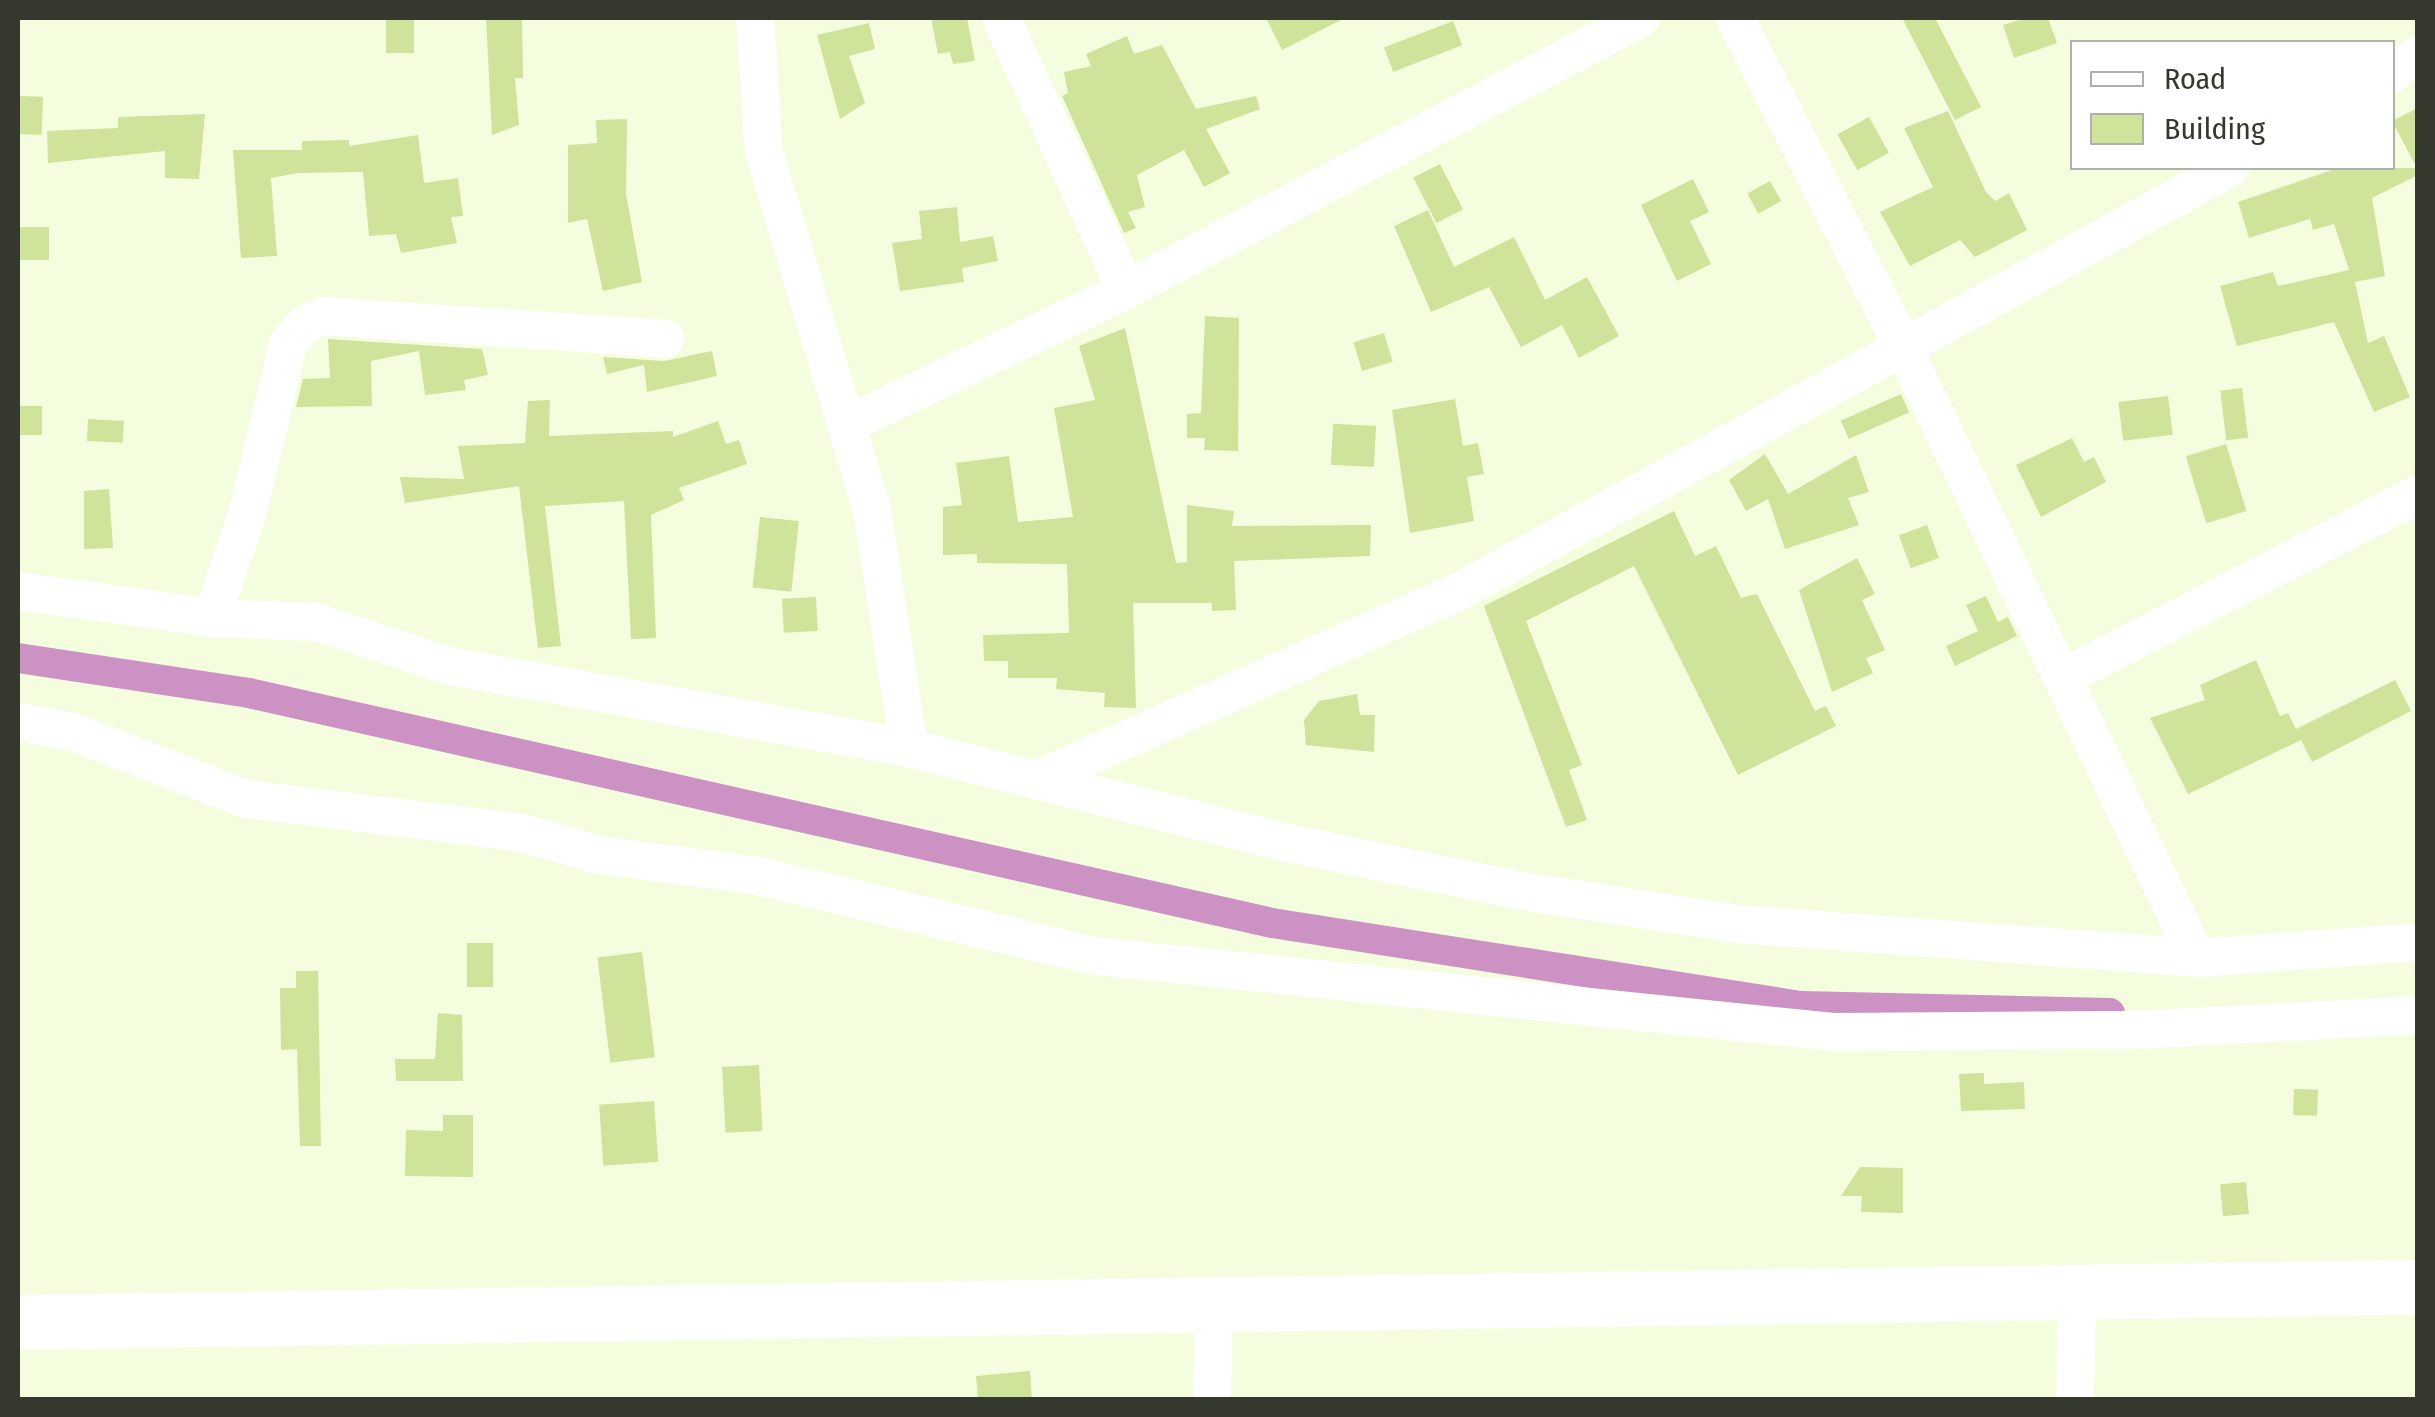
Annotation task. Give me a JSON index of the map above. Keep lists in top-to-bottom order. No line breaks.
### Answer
{"legend":["Road","Building"]}
